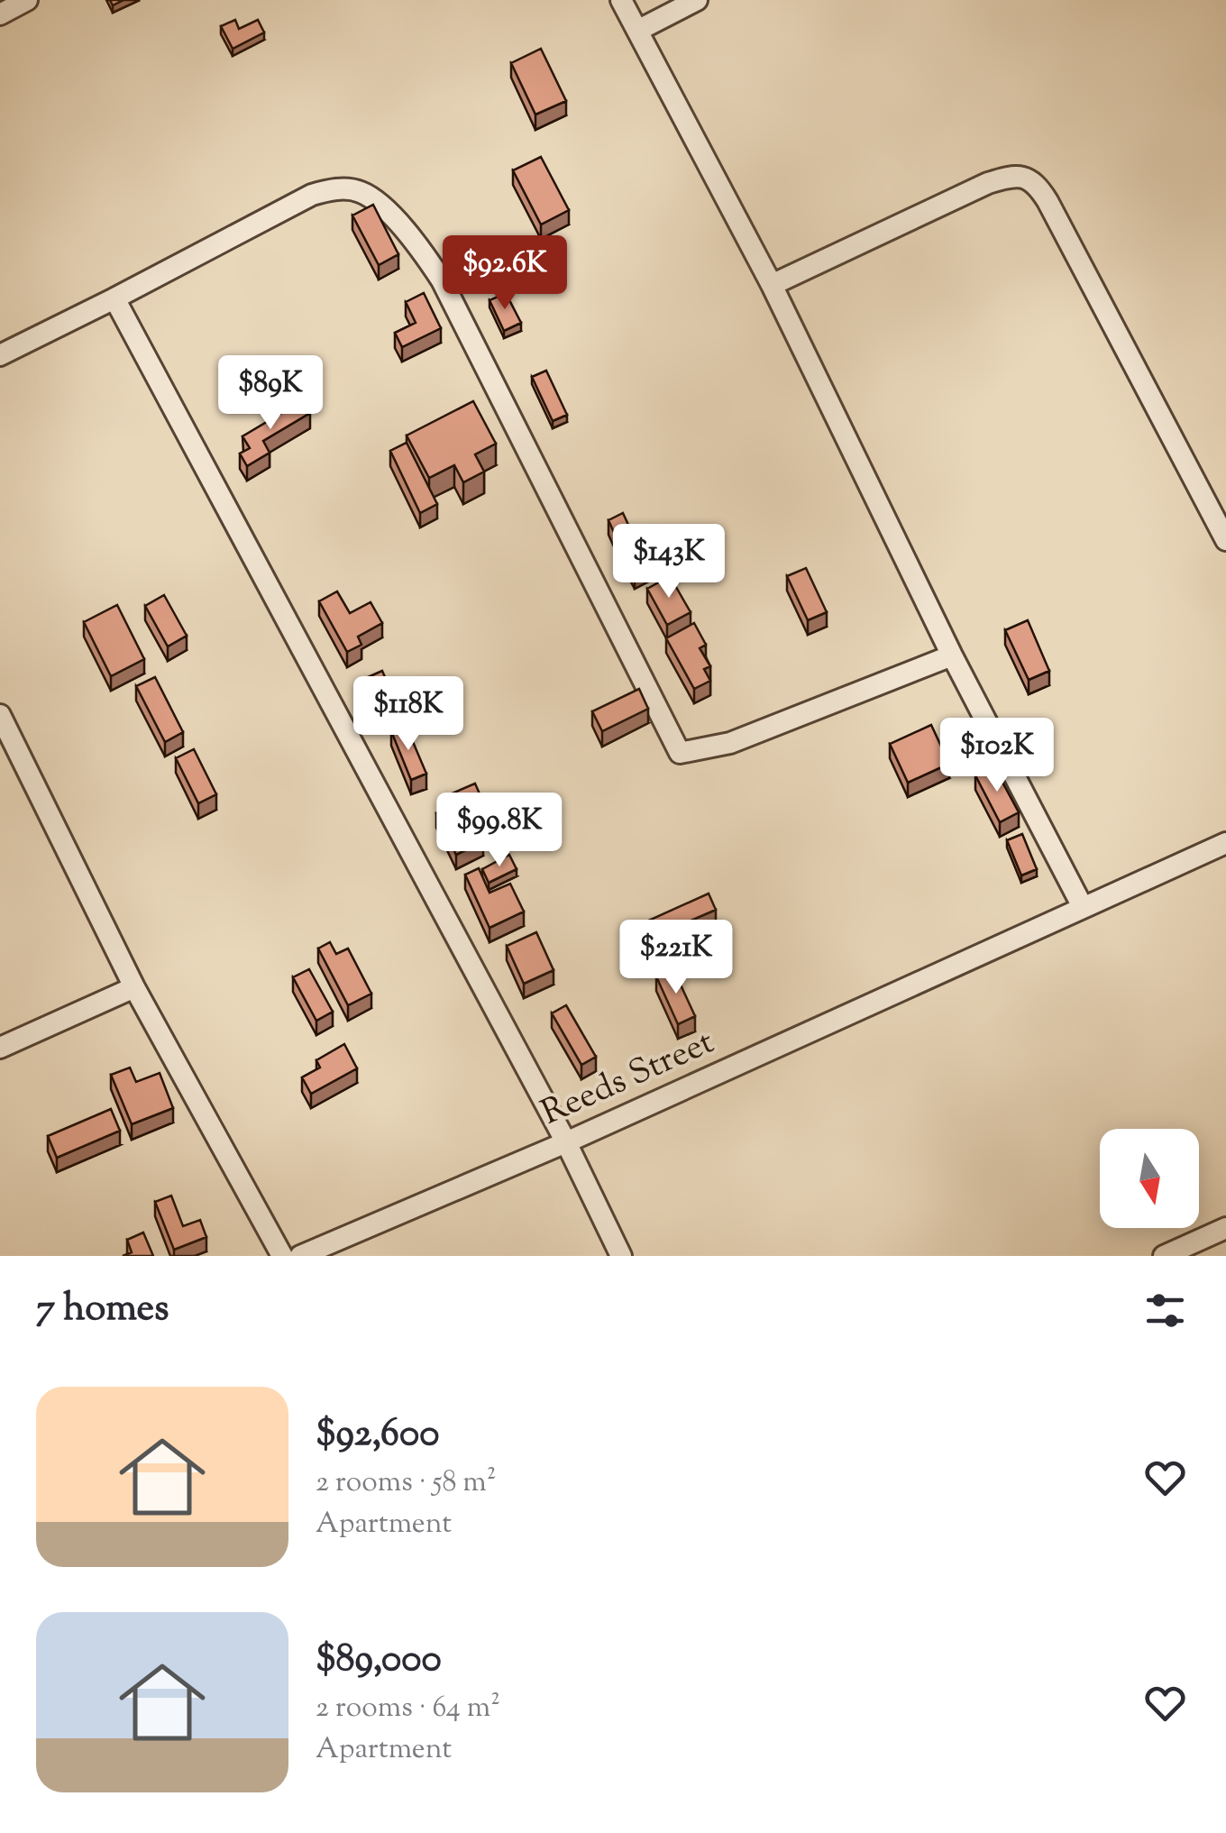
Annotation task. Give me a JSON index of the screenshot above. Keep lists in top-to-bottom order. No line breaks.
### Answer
{"streets":{"street":["Reeds Street"]},"north":"bottom","page":{"price":["$92.6K","$89K","$143K","$118K","$102K","$99.8K","$221K"],"heading":"7 homes","list":[{"name":"$92,600","note":"2 rooms · 58 m² · Apartment"},{"name":"$89,000","note":"2 rooms · 64 m² · Apartment"}]}}
